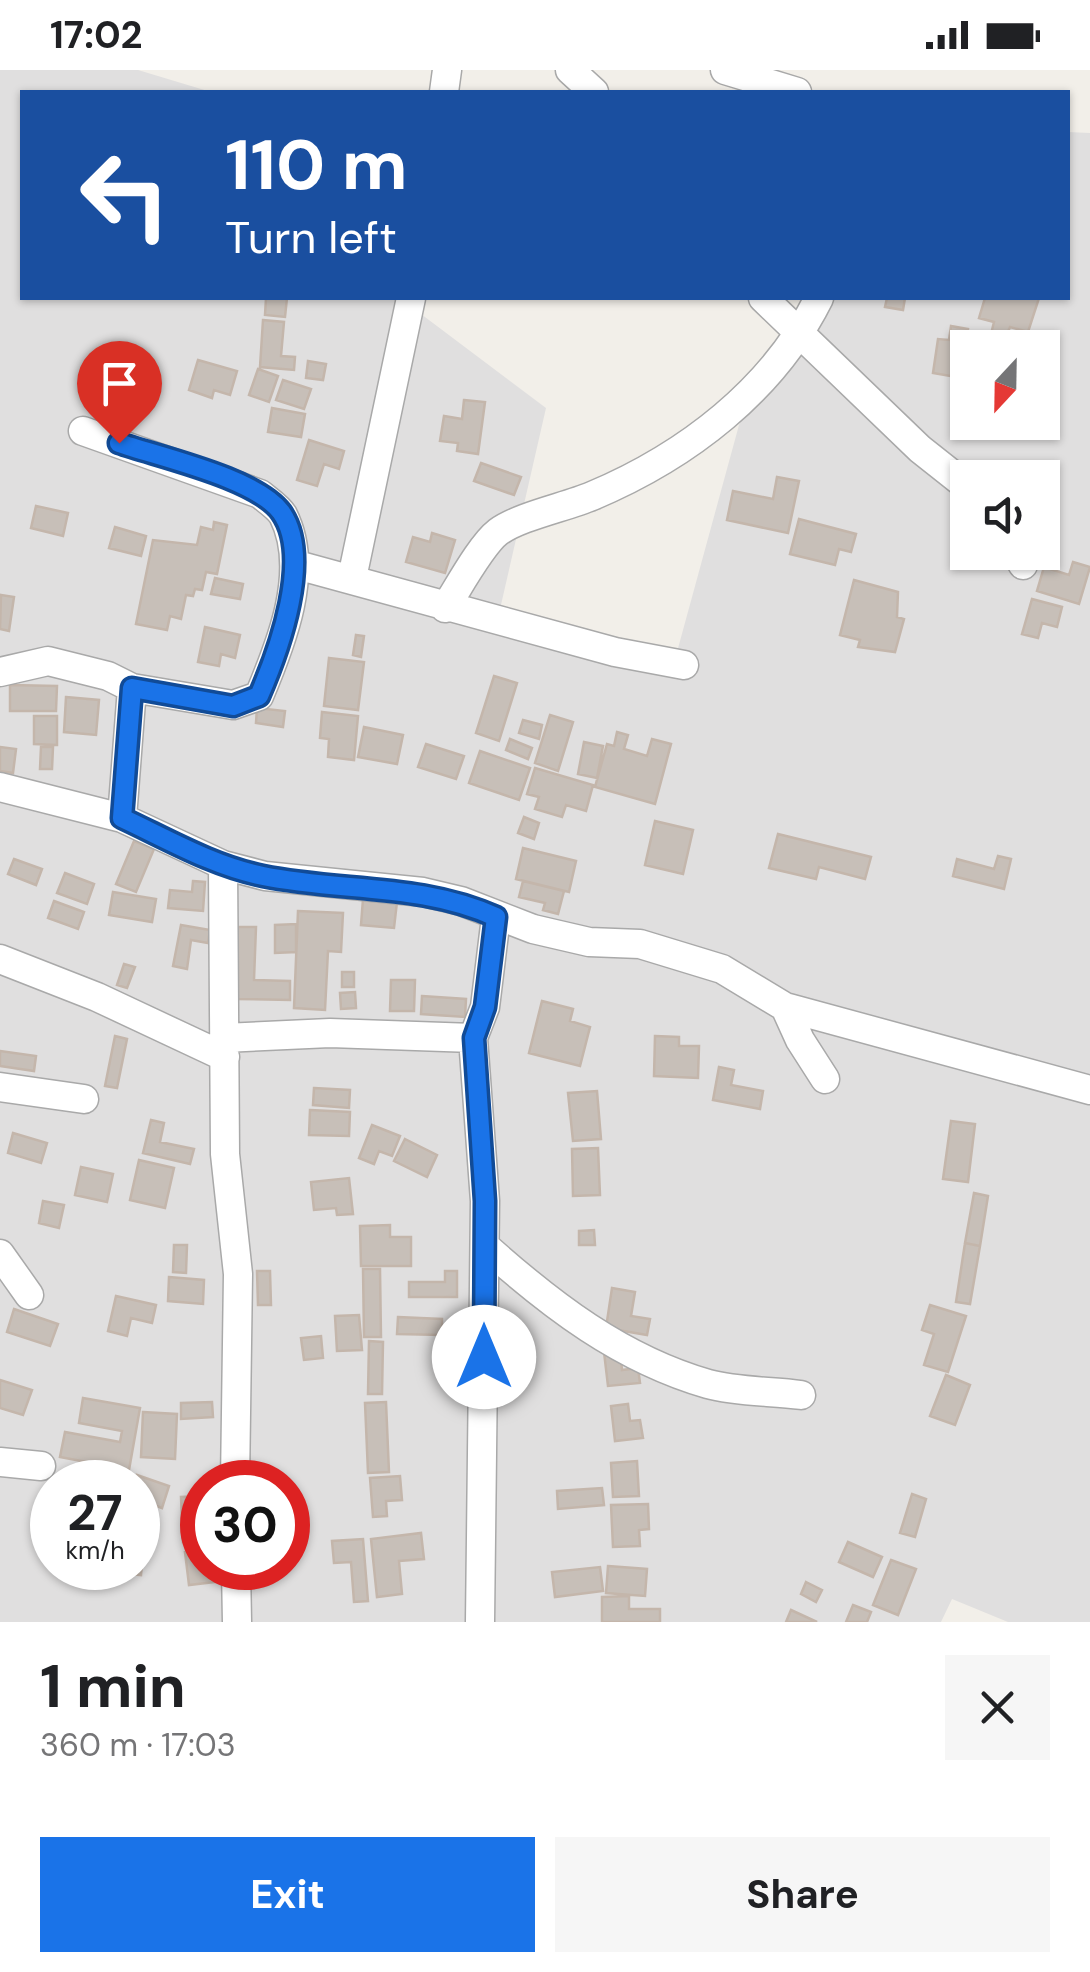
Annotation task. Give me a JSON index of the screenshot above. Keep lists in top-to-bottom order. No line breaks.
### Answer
{"north":"bottom","page":{"status":"17:02","turn":["110 m","Turn left"],"speed":"27 km/h","limit":"30","heading":["1 min","360 m · 17:03"],"buttons":["Exit","Share"]}}
